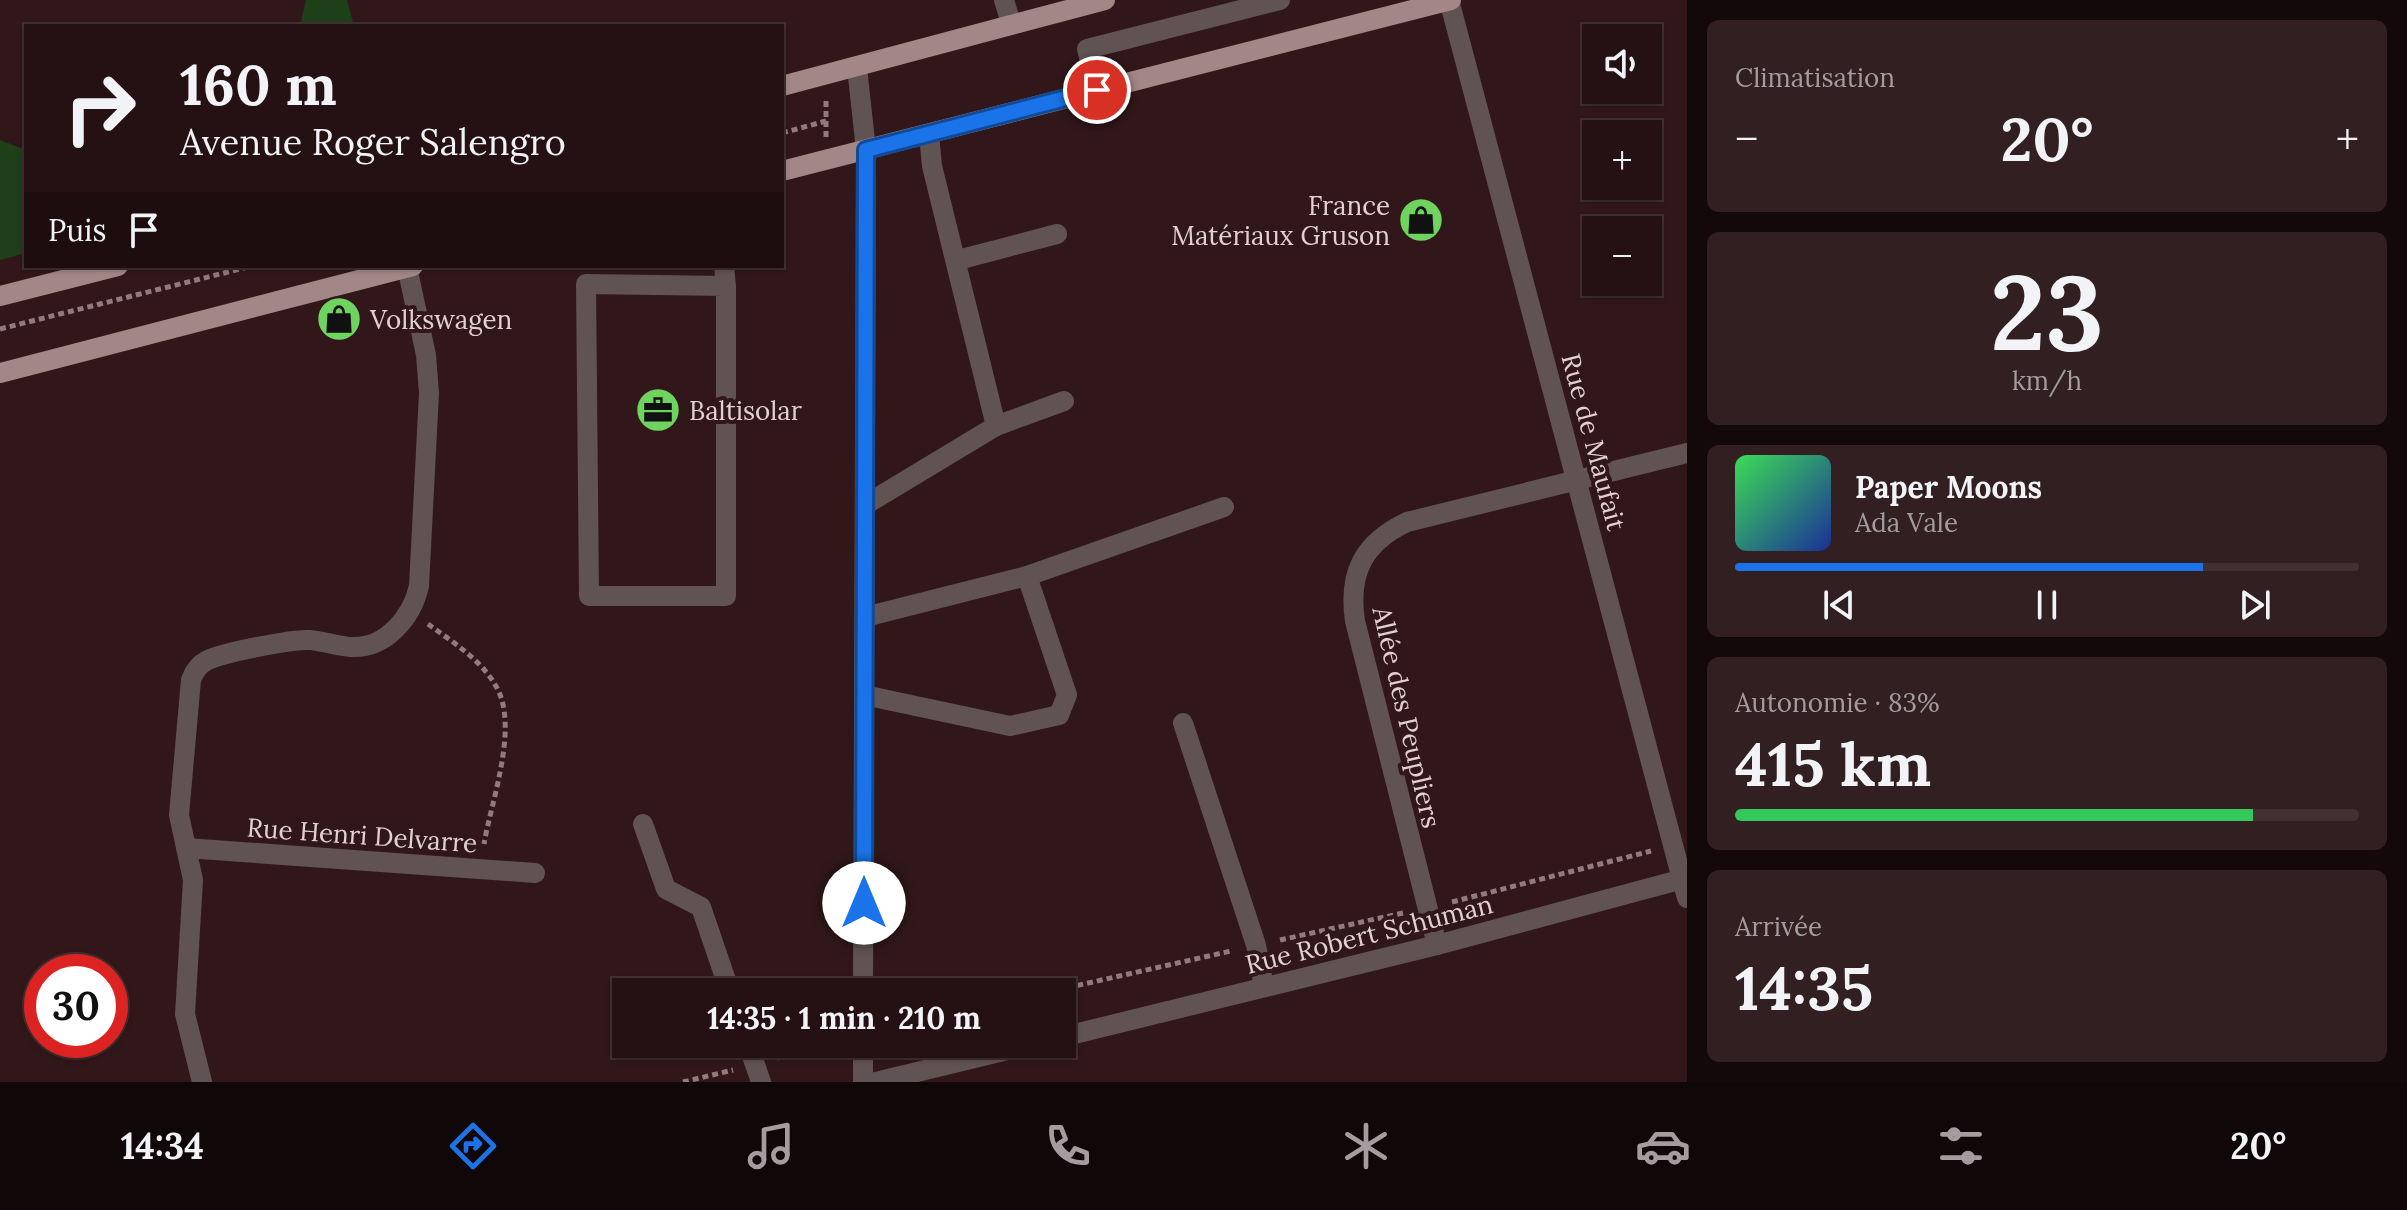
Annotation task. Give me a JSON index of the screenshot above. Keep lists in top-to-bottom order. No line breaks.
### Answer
{"streets":{"street":["Rue de Maufait","Allée des Peupliers","Rue Henri Delvarre","Rue Robert Schuman"]},"crossings":[["Rue de Maufait","Allée des Peupliers"],["Rue de Maufait","Rue Robert Schuman"],["Allée des Peupliers","Rue Robert Schuman"]],"places":{"shop":["France Matériaux Gruson","Volkswagen"],"office":["Baltisolar"]},"page":{"tile":["Climatisation",["23","km/h"],["Autonomie · 83%","415 km"],["Arrivée","14:35"]],"map_buttons":["+","−"],"turn":["160 m","Avenue Roger Salengro"],"heat":["−","20°","+"],"then":"Puis","song":["Paper Moons","Ada Vale"],"limit":"30","trip":"14:35 · 1 min · 210 m","tabs":["14:34","20°"]}}
